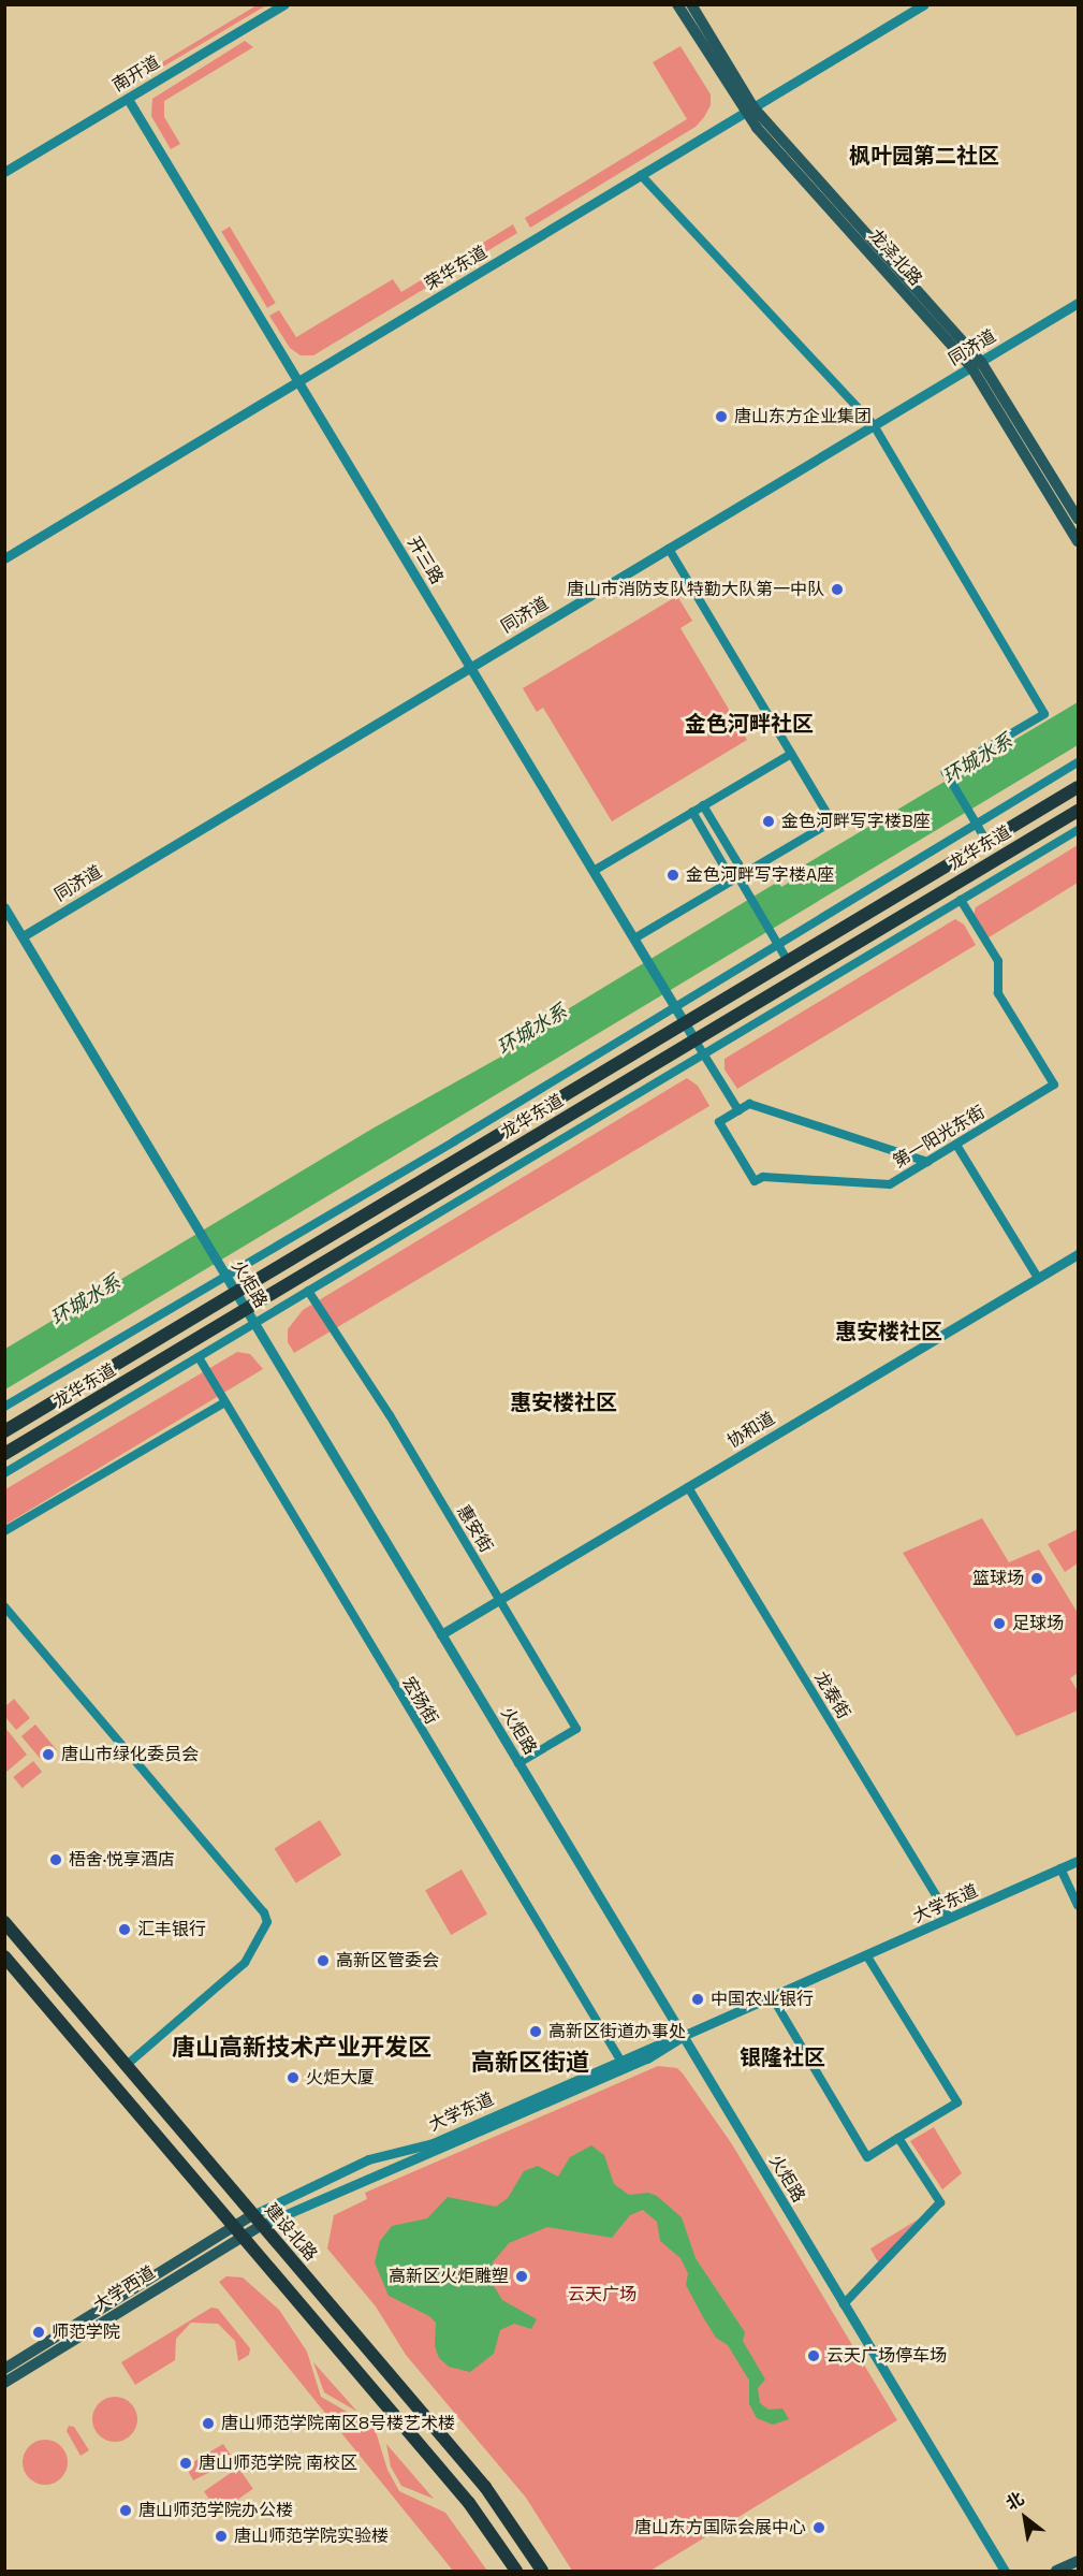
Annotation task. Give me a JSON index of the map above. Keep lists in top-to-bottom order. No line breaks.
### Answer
{"streets":{"main road":["龙泽北路","龙华东道","建设北路","大学西道"],"street":["南开道","荣华东道","同济道","开三路","第一阳光东街","火炬路","协和道","惠安街","龙泰街","宏扬街","大学东道"]},"crossings":[["南开道","开三路"],["龙泽北路","荣华东道"],["龙泽北路","同济道"],["荣华东道","开三路"],["同济道","开三路"],["同济道","火炬路"],["开三路","龙华东道"],["龙华东道","火炬路"],["火炬路","协和道"],["火炬路","惠安街"],["火炬路","大学东道"],["协和道","惠安街"],["协和道","龙泰街"],["龙泰街","大学东道"],["宏扬街","大学东道"],["大学东道","建设北路"],["大学东道","大学西道"],["建设北路","大学西道"]],"districts":["枫叶园第二社区","金色河畔社区","惠安楼社区","惠安楼社区","唐山高新技术产业开发区","银隆社区","高新区街道"],"water":["环城水系"],"parks":["云天广场"],"places":["唐山东方企业集团","唐山市消防支队特勤大队第一中队","金色河畔写字楼B座","金色河畔写字楼A座","篮球场","足球场","唐山市绿化委员会","梧舍·悦享酒店","汇丰银行","高新区管委会","中国农业银行","高新区街道办事处","火炬大厦","高新区火炬雕塑","师范学院","云天广场停车场","唐山师范学院南区8号楼艺术楼","唐山师范学院 南校区","唐山师范学院办公楼","唐山东方国际会展中心","唐山师范学院实验楼"],"north":"top left"}
